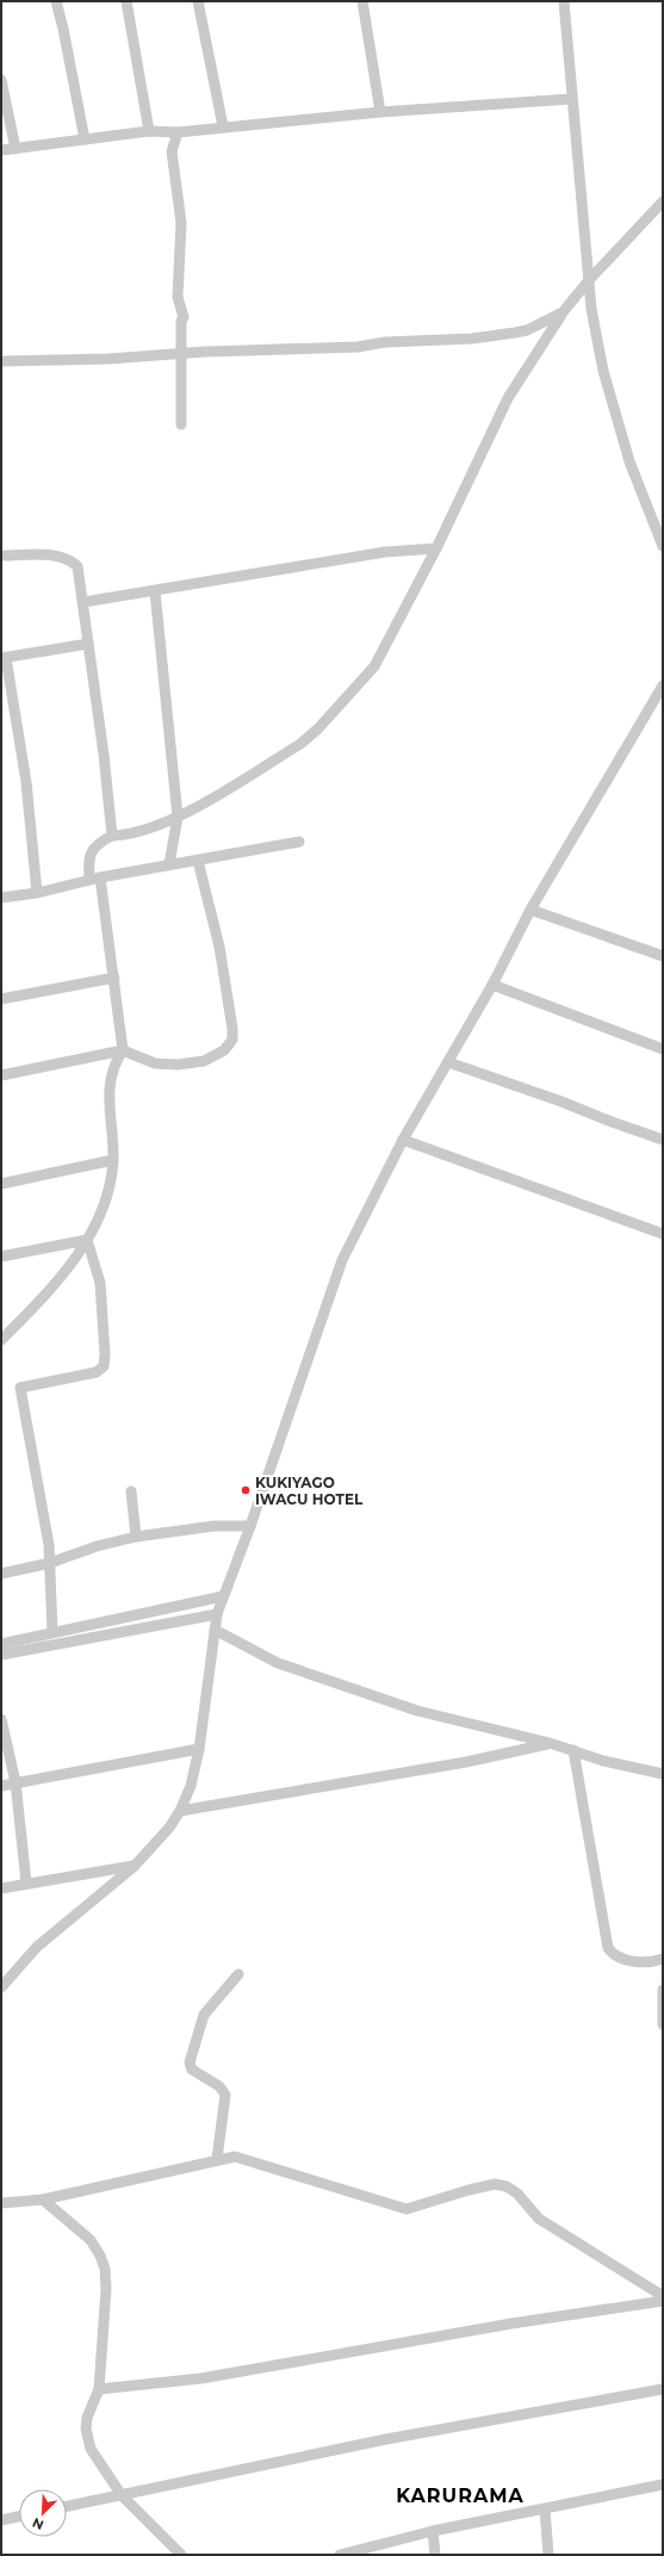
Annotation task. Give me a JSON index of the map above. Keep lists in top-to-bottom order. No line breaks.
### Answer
{"districts":["KARURAMA"],"places":["KUKIYAGO IWACU HOTEL"],"north":"bottom left"}
